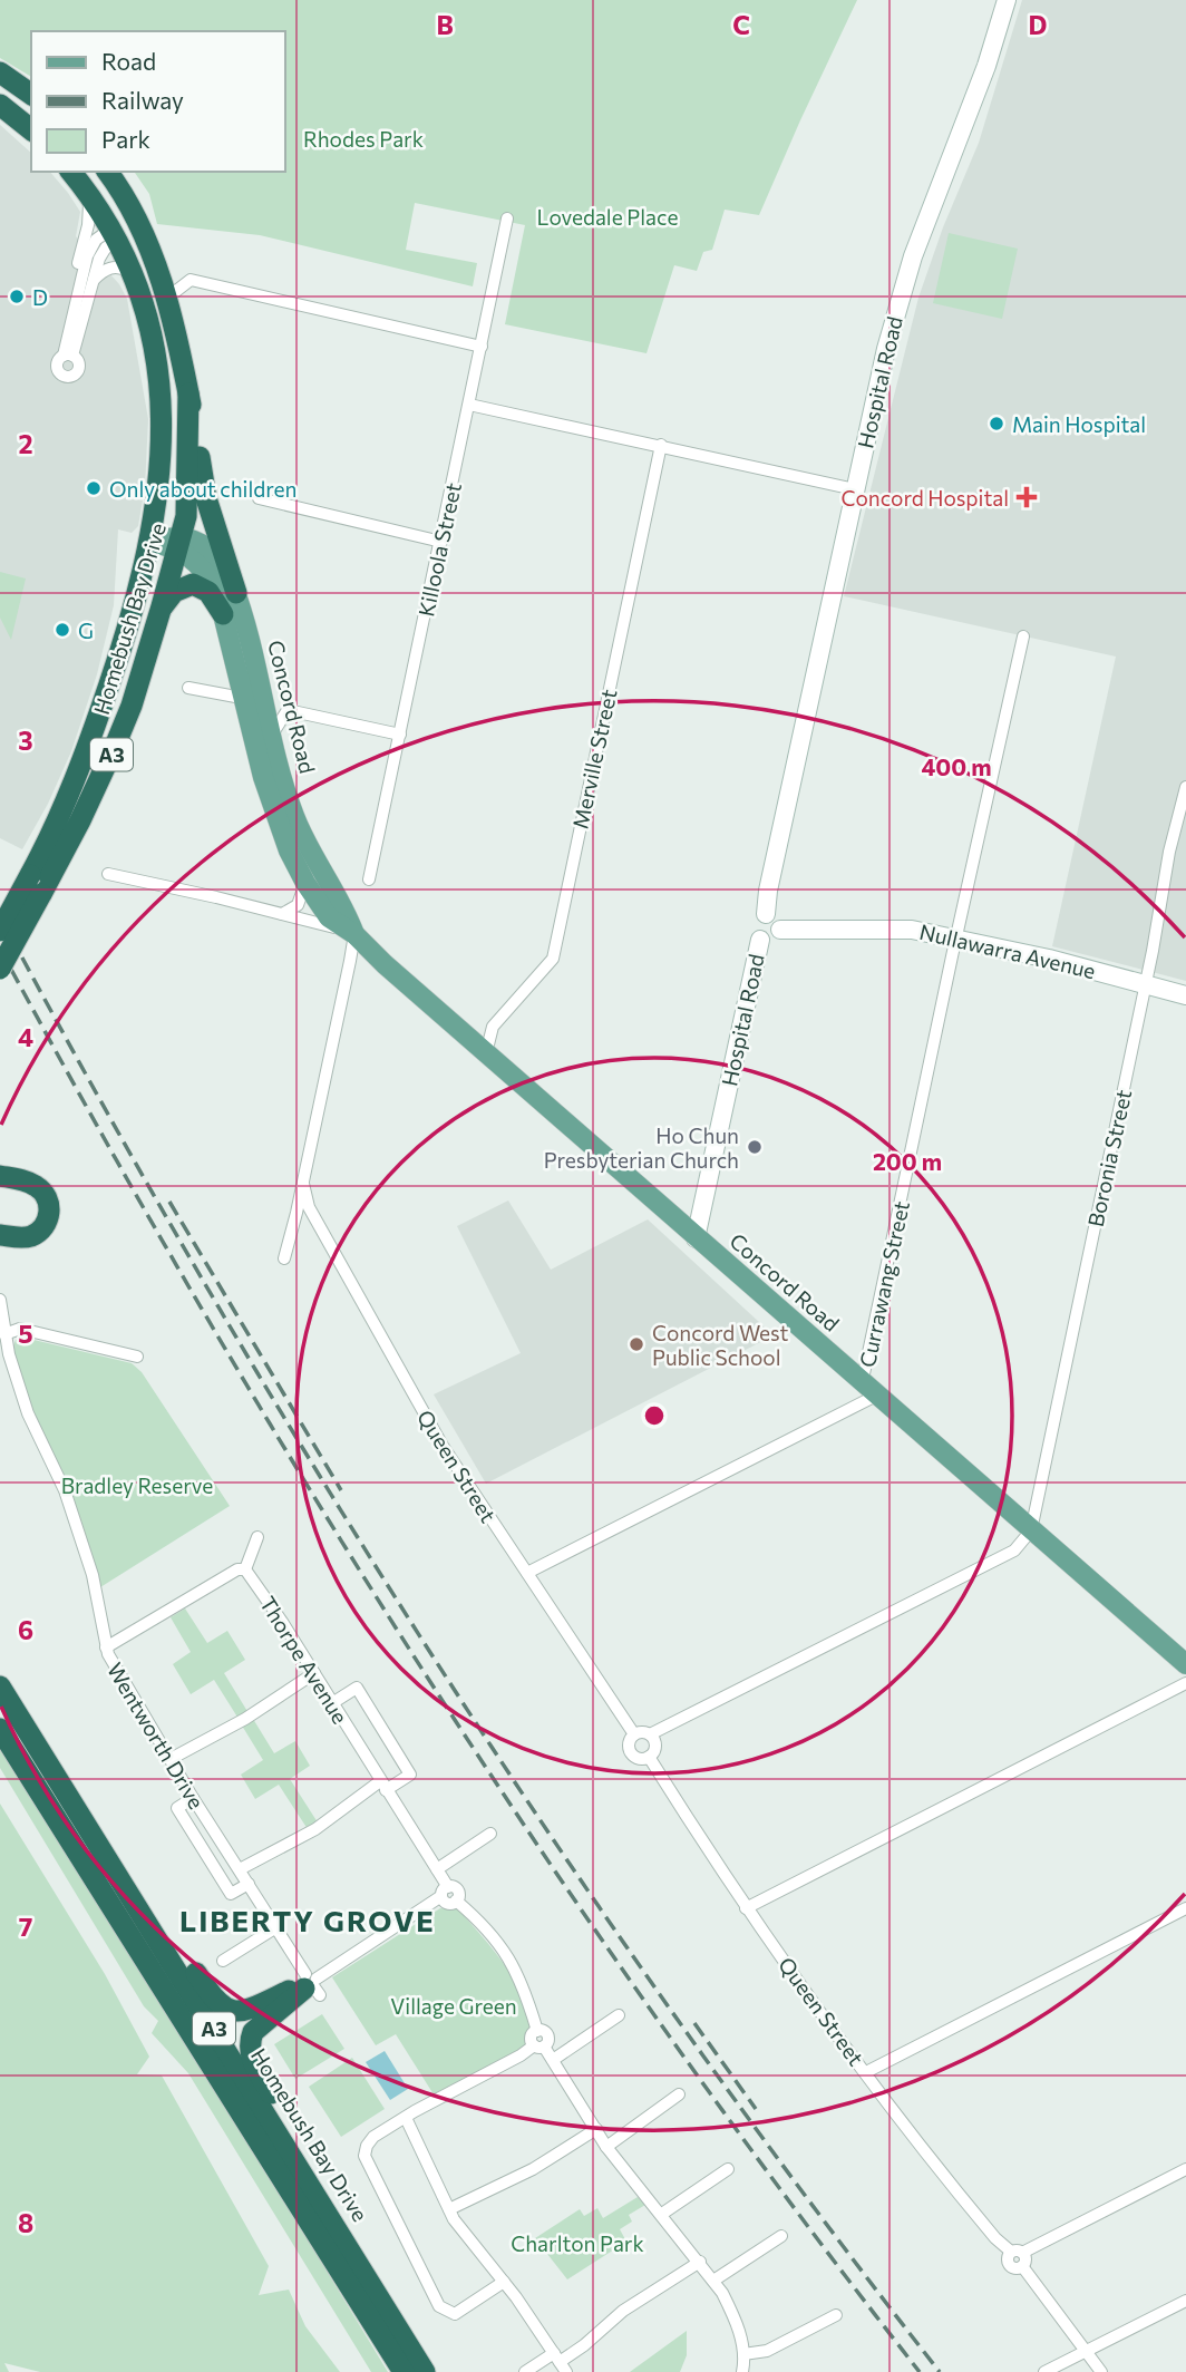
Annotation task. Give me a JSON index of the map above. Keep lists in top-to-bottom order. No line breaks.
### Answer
{"streets":{"highway":["Homebush Bay Drive","A3"],"main road":["Concord Road"],"street":["Hospital Road","Killoola Street","Merville Street","Nullawarra Avenue","Boronia Street","Currawang Street","Queen Street","Thorpe Avenue","Wentworth Drive"]},"crossings":[["Hospital Road","Concord Road"],["Hospital Road","Nullawarra Avenue"],["Homebush Bay Drive","Concord Road"],["Homebush Bay Drive","A3"],["Concord Road","Merville Street"],["Concord Road","Boronia Street"],["Concord Road","Currawang Street"],["Nullawarra Avenue","Boronia Street"],["Nullawarra Avenue","Currawang Street"]],"districts":["LIBERTY GROVE"],"parks":["Rhodes Park","Lovedale Place","Bradley Reserve","Village Green","Charlton Park"],"places":{"other":["D","Main Hospital","Only about children","G","Ho Chun Presbyterian Church","Concord West Public School"],"health":["Concord Hospital"]},"legend":["Road","Railway","Park"],"grid":{"columns":["B","C","D"],"rows":["2","3","4","5","6","7","8"]},"rings":["400 m","200 m"]}
